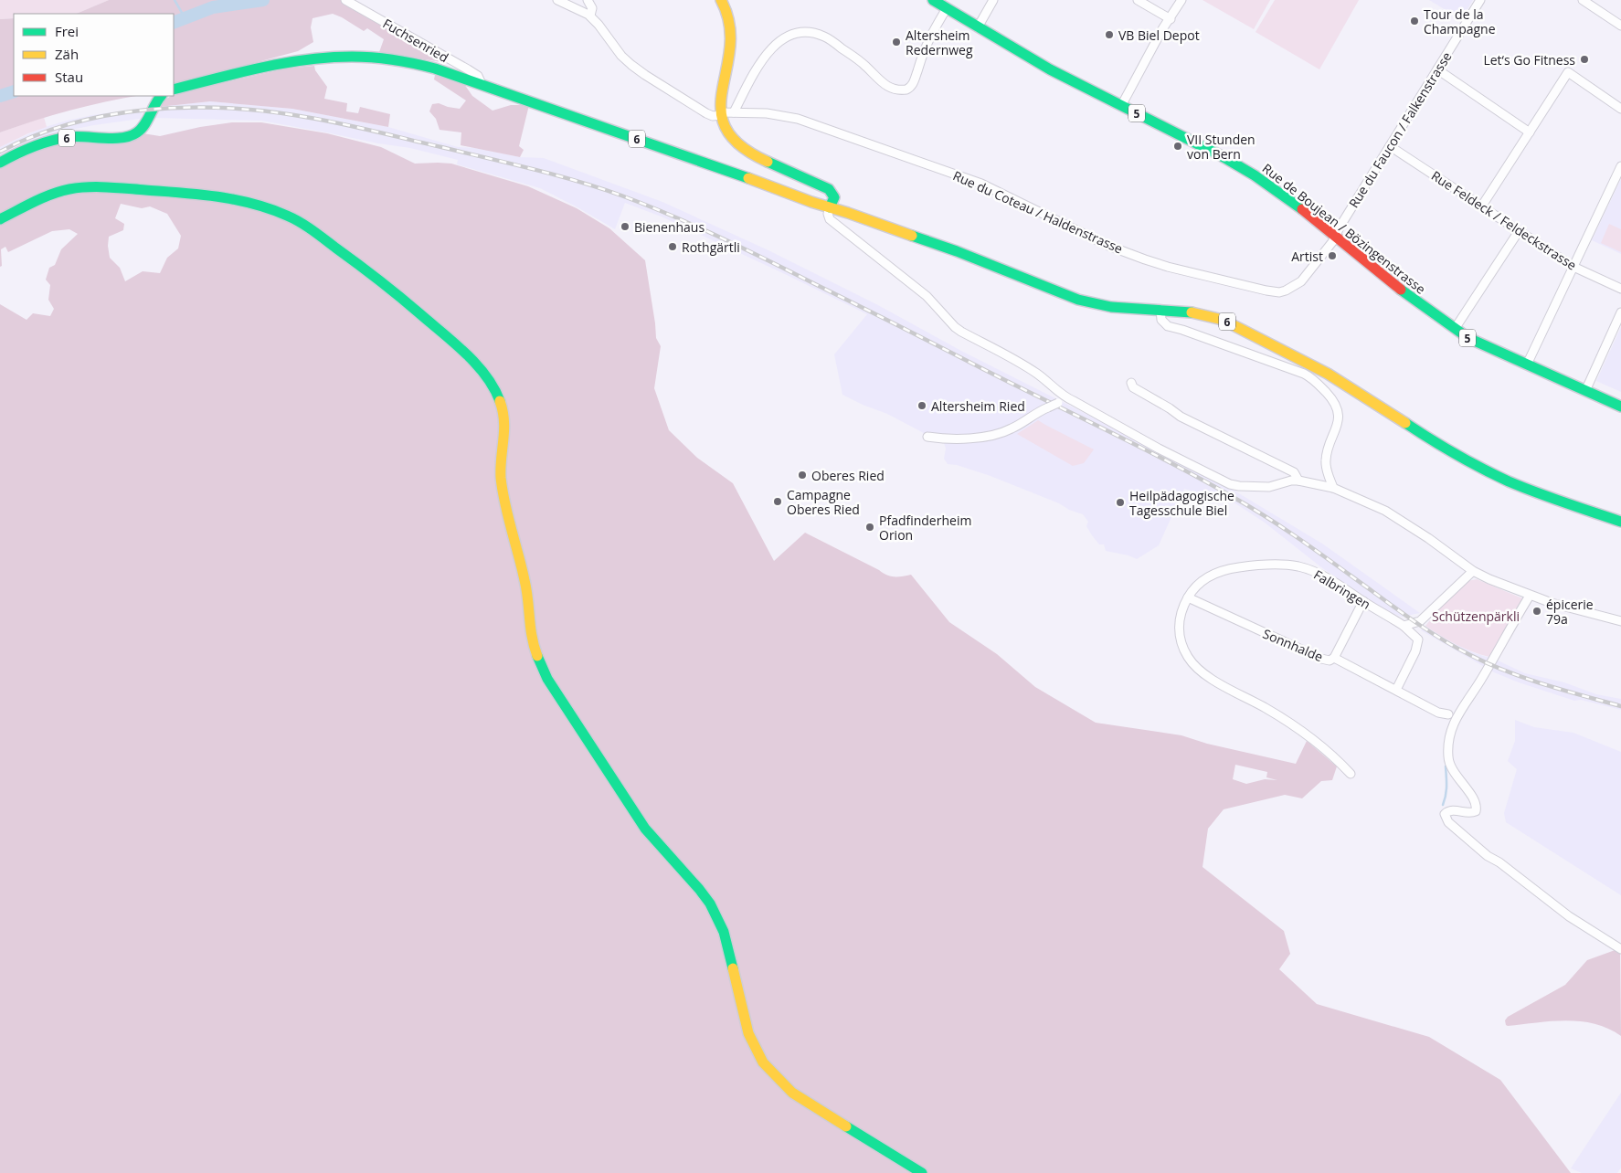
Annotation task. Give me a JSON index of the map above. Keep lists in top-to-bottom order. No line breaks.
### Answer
{"streets":{"main road":["5","6","Rue de Boujean / Bözingenstrasse"],"street":["Fuchsenried","Rue du Faucon / Falkenstrasse","Rue du Coteau / Haldenstrasse","Rue Feldeck / Feldeckstrasse","Falbringen","Sonnhalde"]},"crossings":[["Fuchsenried","6"],["Rue du Faucon / Falkenstrasse","Rue du Coteau / Haldenstrasse"],["Rue du Faucon / Falkenstrasse","Rue Feldeck / Feldeckstrasse"],["Rue du Faucon / Falkenstrasse","Rue de Boujean / Bözingenstrasse"],["Rue du Coteau / Haldenstrasse","Rue de Boujean / Bözingenstrasse"],["Falbringen","Sonnhalde"]],"parks":["Schützenpärkli"],"places":["Tour de la Champagne","VB Biel Depot","Altersheim Redernweg","Let‘s Go Fitness","VII Stunden von Bern","Bienenhaus","Rothgärtli","Artist","Altersheim Ried","Oberes Ried","Campagne Oberes Ried","Heilpädagogische Tagesschule Biel","Pfadfinderheim Orion","épicerie 79a"],"legend":["Frei","Zäh","Stau"]}
